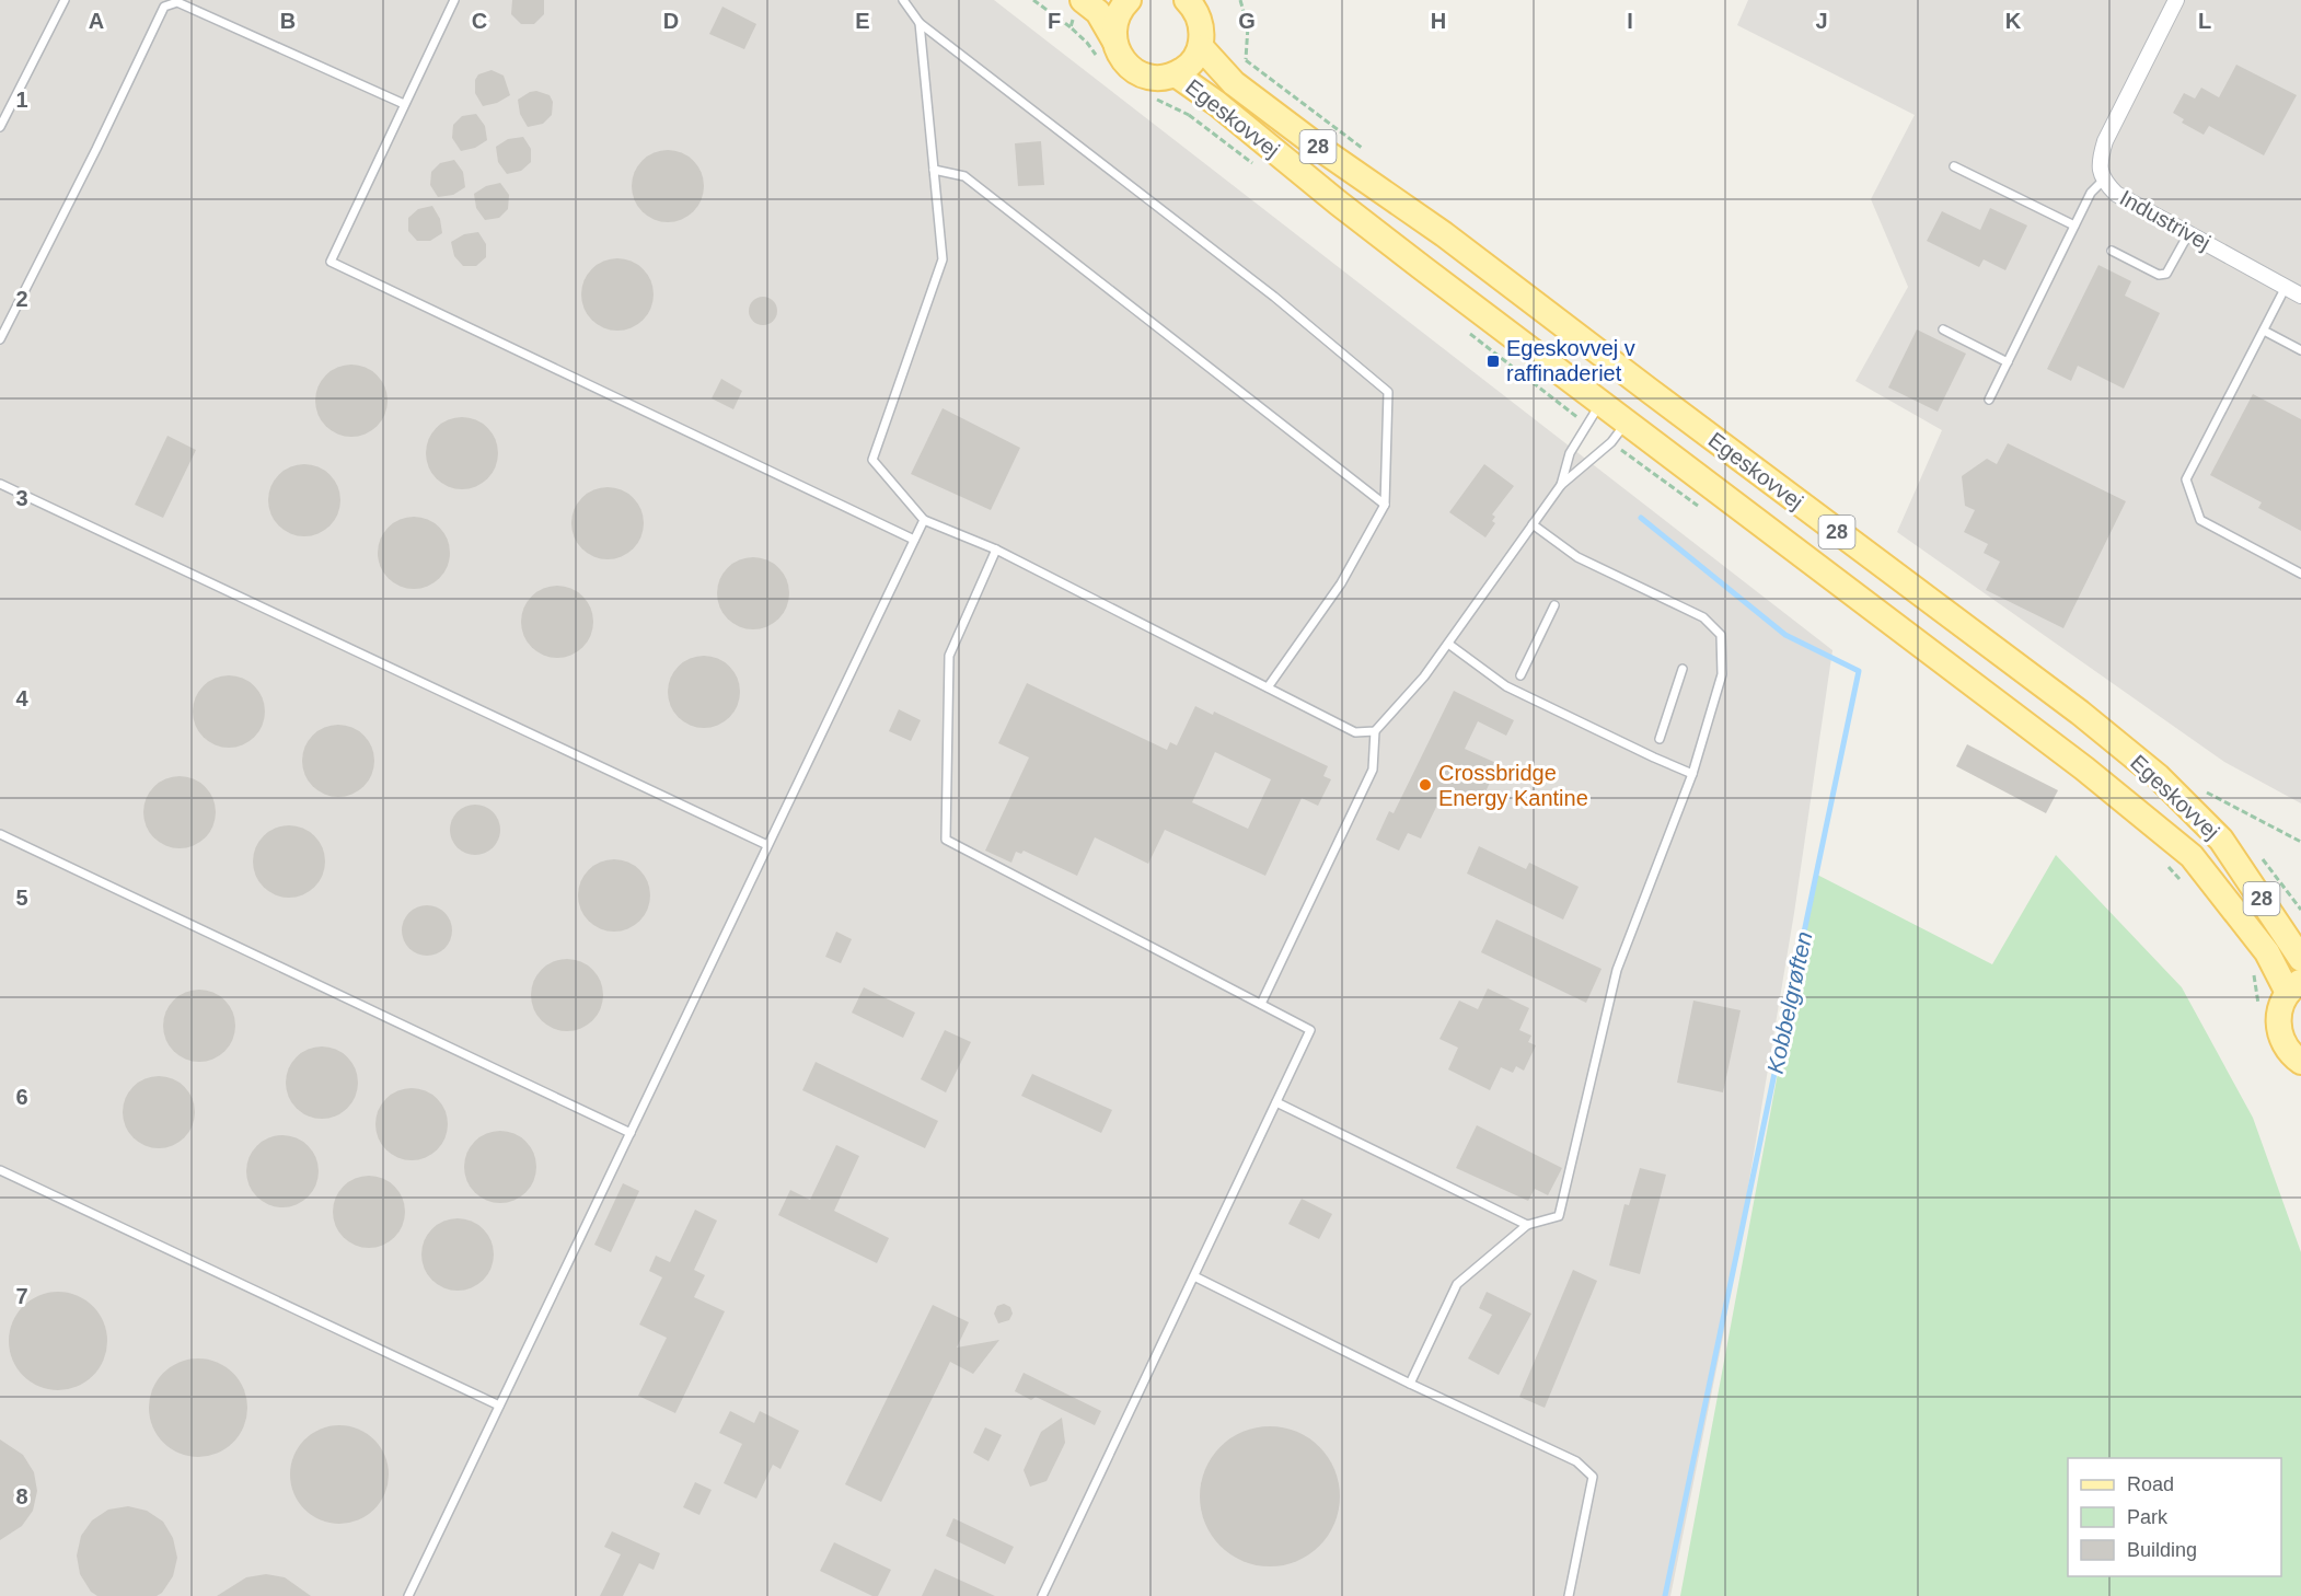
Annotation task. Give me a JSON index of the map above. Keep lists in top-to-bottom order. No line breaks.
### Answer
{"streets":{"main road":["Egeskovvej","28"],"street":["Industrivej"]},"crossings":[["Egeskovvej","28"]],"water":["Kobbelgrøften"],"places":{"transit":["Egeskovvej v raffinaderiet"],"other":["Crossbridge Energy Kantine"]},"legend":["Road","Park","Building"],"grid":{"columns":["A","B","C","D","E","F","G","H","I","J","K","L"],"rows":["1","2","3","4","5","6","7","8"]}}
